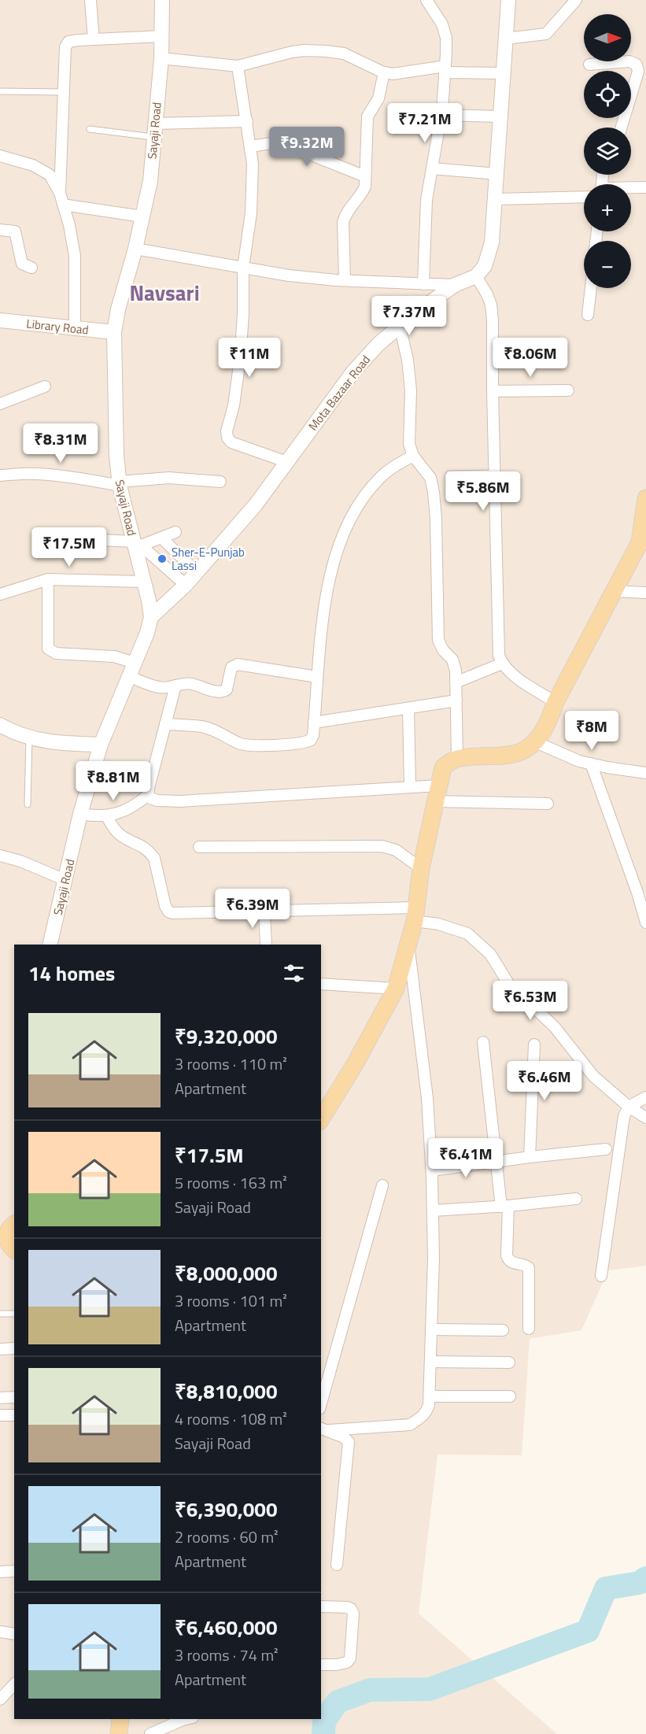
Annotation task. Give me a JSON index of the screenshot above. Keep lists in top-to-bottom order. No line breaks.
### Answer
{"streets":{"street":["Sayaji Road","Library Road","Mota Bazaar Road"]},"crossings":[["Sayaji Road","Library Road"],["Sayaji Road","Mota Bazaar Road"]],"districts":["Navsari"],"places":["Sher-E-Punjab Lassi"],"north":"right","page":{"map_buttons":["+","−"],"price":["₹7.21M","₹9.32M","₹7.37M","₹11M","₹8.06M","₹8.31M","₹5.86M","₹17.5M","₹8M","₹8.81M","₹6.39M","₹6.53M","₹6.46M","₹6.41M"],"heading":"14 homes","list":[{"name":"₹9,320,000","note":"3 rooms · 110 m² · Apartment"},{"name":"₹17.5M","note":"5 rooms · 163 m² · Sayaji Road"},{"name":"₹8,000,000","note":"3 rooms · 101 m² · Apartment"},{"name":"₹8,810,000","note":"4 rooms · 108 m² · Sayaji Road"},{"name":"₹6,390,000","note":"2 rooms · 60 m² · Apartment"},{"name":"₹6,460,000","note":"3 rooms · 74 m² · Apartment"}]}}
